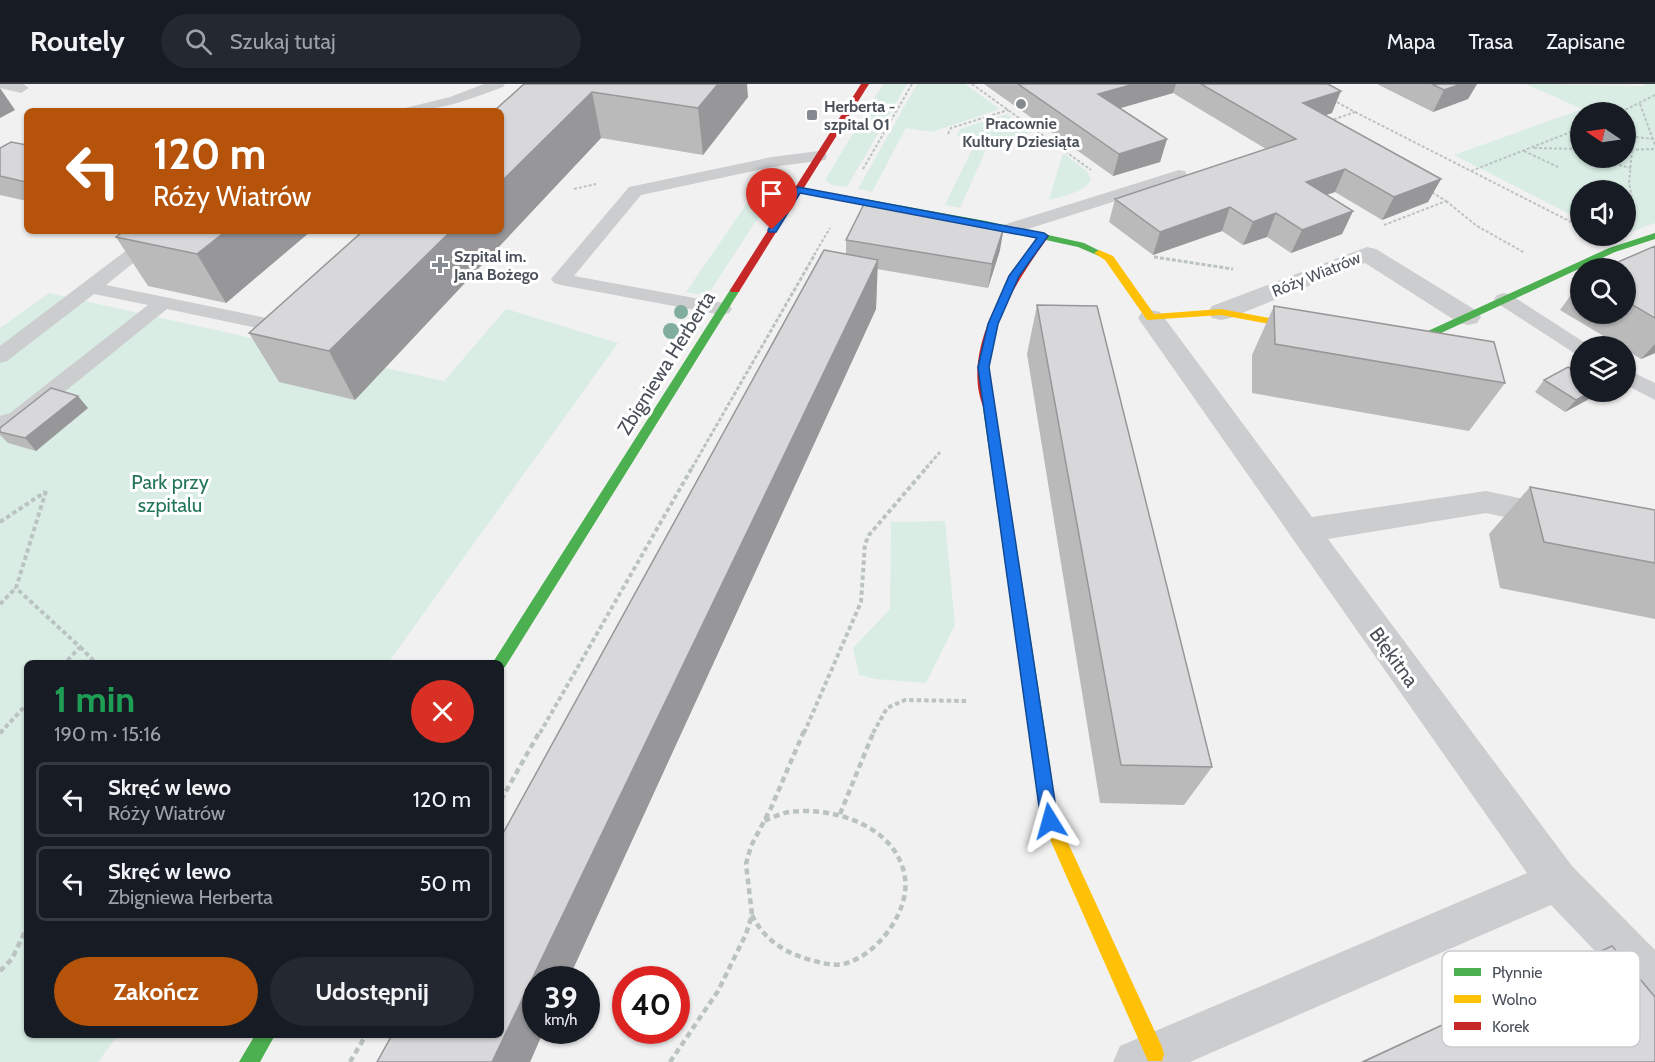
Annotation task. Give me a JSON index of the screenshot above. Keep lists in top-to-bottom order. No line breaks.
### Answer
{"streets":{"street":["Róży Wiatrów","Zbigniewa Herberta","Błękitna"]},"crossings":[["Róży Wiatrów","Błękitna"]],"parks":["Park przy szpitalu"],"places":{"other":["Pracownie Kultury Dziesiąta"],"transit":["Herberta - szpital 01"],"health":["Szpital im. Jana Bożego"]},"legend":["Płynnie","Wolno","Korek"],"north":"left","page":{"header":"Routely","search":"Szukaj tutaj","nav":["Mapa","Trasa","Zapisane"],"turn":["120 m","Róży Wiatrów"],"heading":["1 min","190 m · 15:16"],"list":[{"name":"Skręć w lewo","note":"Róży Wiatrów","value":"120 m"},{"name":"Skręć w lewo","note":"Zbigniewa Herberta","value":"50 m"}],"buttons":["Zakończ","Udostępnij"],"speed":"39 km/h","limit":"40"}}
